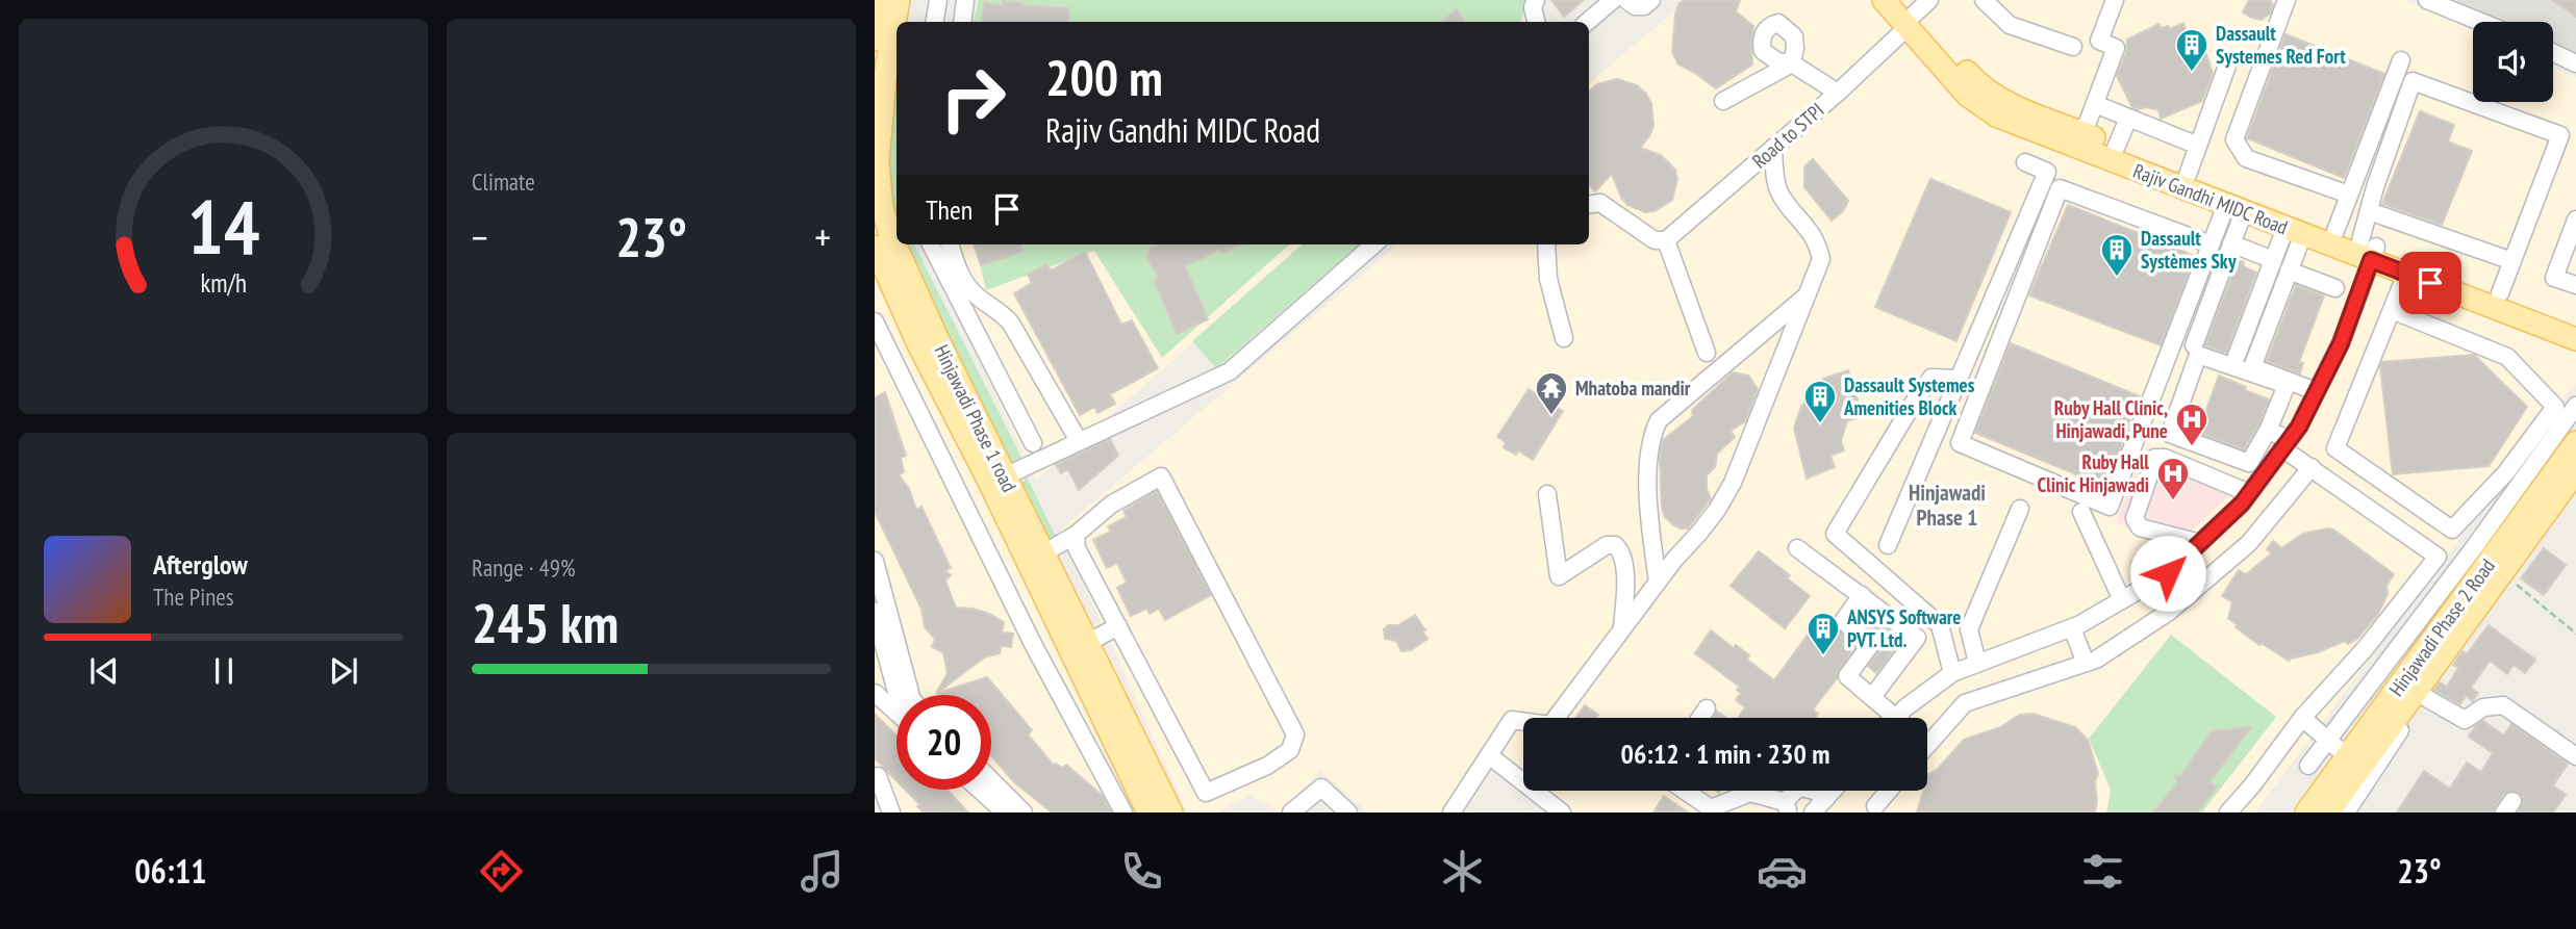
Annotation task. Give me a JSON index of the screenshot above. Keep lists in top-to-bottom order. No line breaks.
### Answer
{"streets":{"main road":["Rajiv Gandhi MIDC Road","Hinjawadi Phase 1 road","Hinjawadi Phase 2 Road"],"street":["Road to STPI"]},"crossings":[["Road to STPI","Rajiv Gandhi MIDC Road"]],"districts":["Hinjawadi Phase 1"],"places":{"building":["Dassault Systemes Red Fort","Dassault Systèmes Sky","Dassault Systemes Amenities Block","ANSYS Software PVT. Ltd."],"temple":["Mhatoba mandir"],"hospital":["Ruby Hall Clinic, Hinjawadi, Pune","Ruby Hall Clinic Hinjawadi"]},"page":{"tile":["Climate",["Range · 49%","245 km"]],"turn":["200 m","Rajiv Gandhi MIDC Road"],"then":"Then","heat":["−","23°","+"],"song":["Afterglow","The Pines"],"limit":"20","trip":"06:12 · 1 min · 230 m","tabs":["06:11","23°"],"gauge":["14","km/h"]}}
